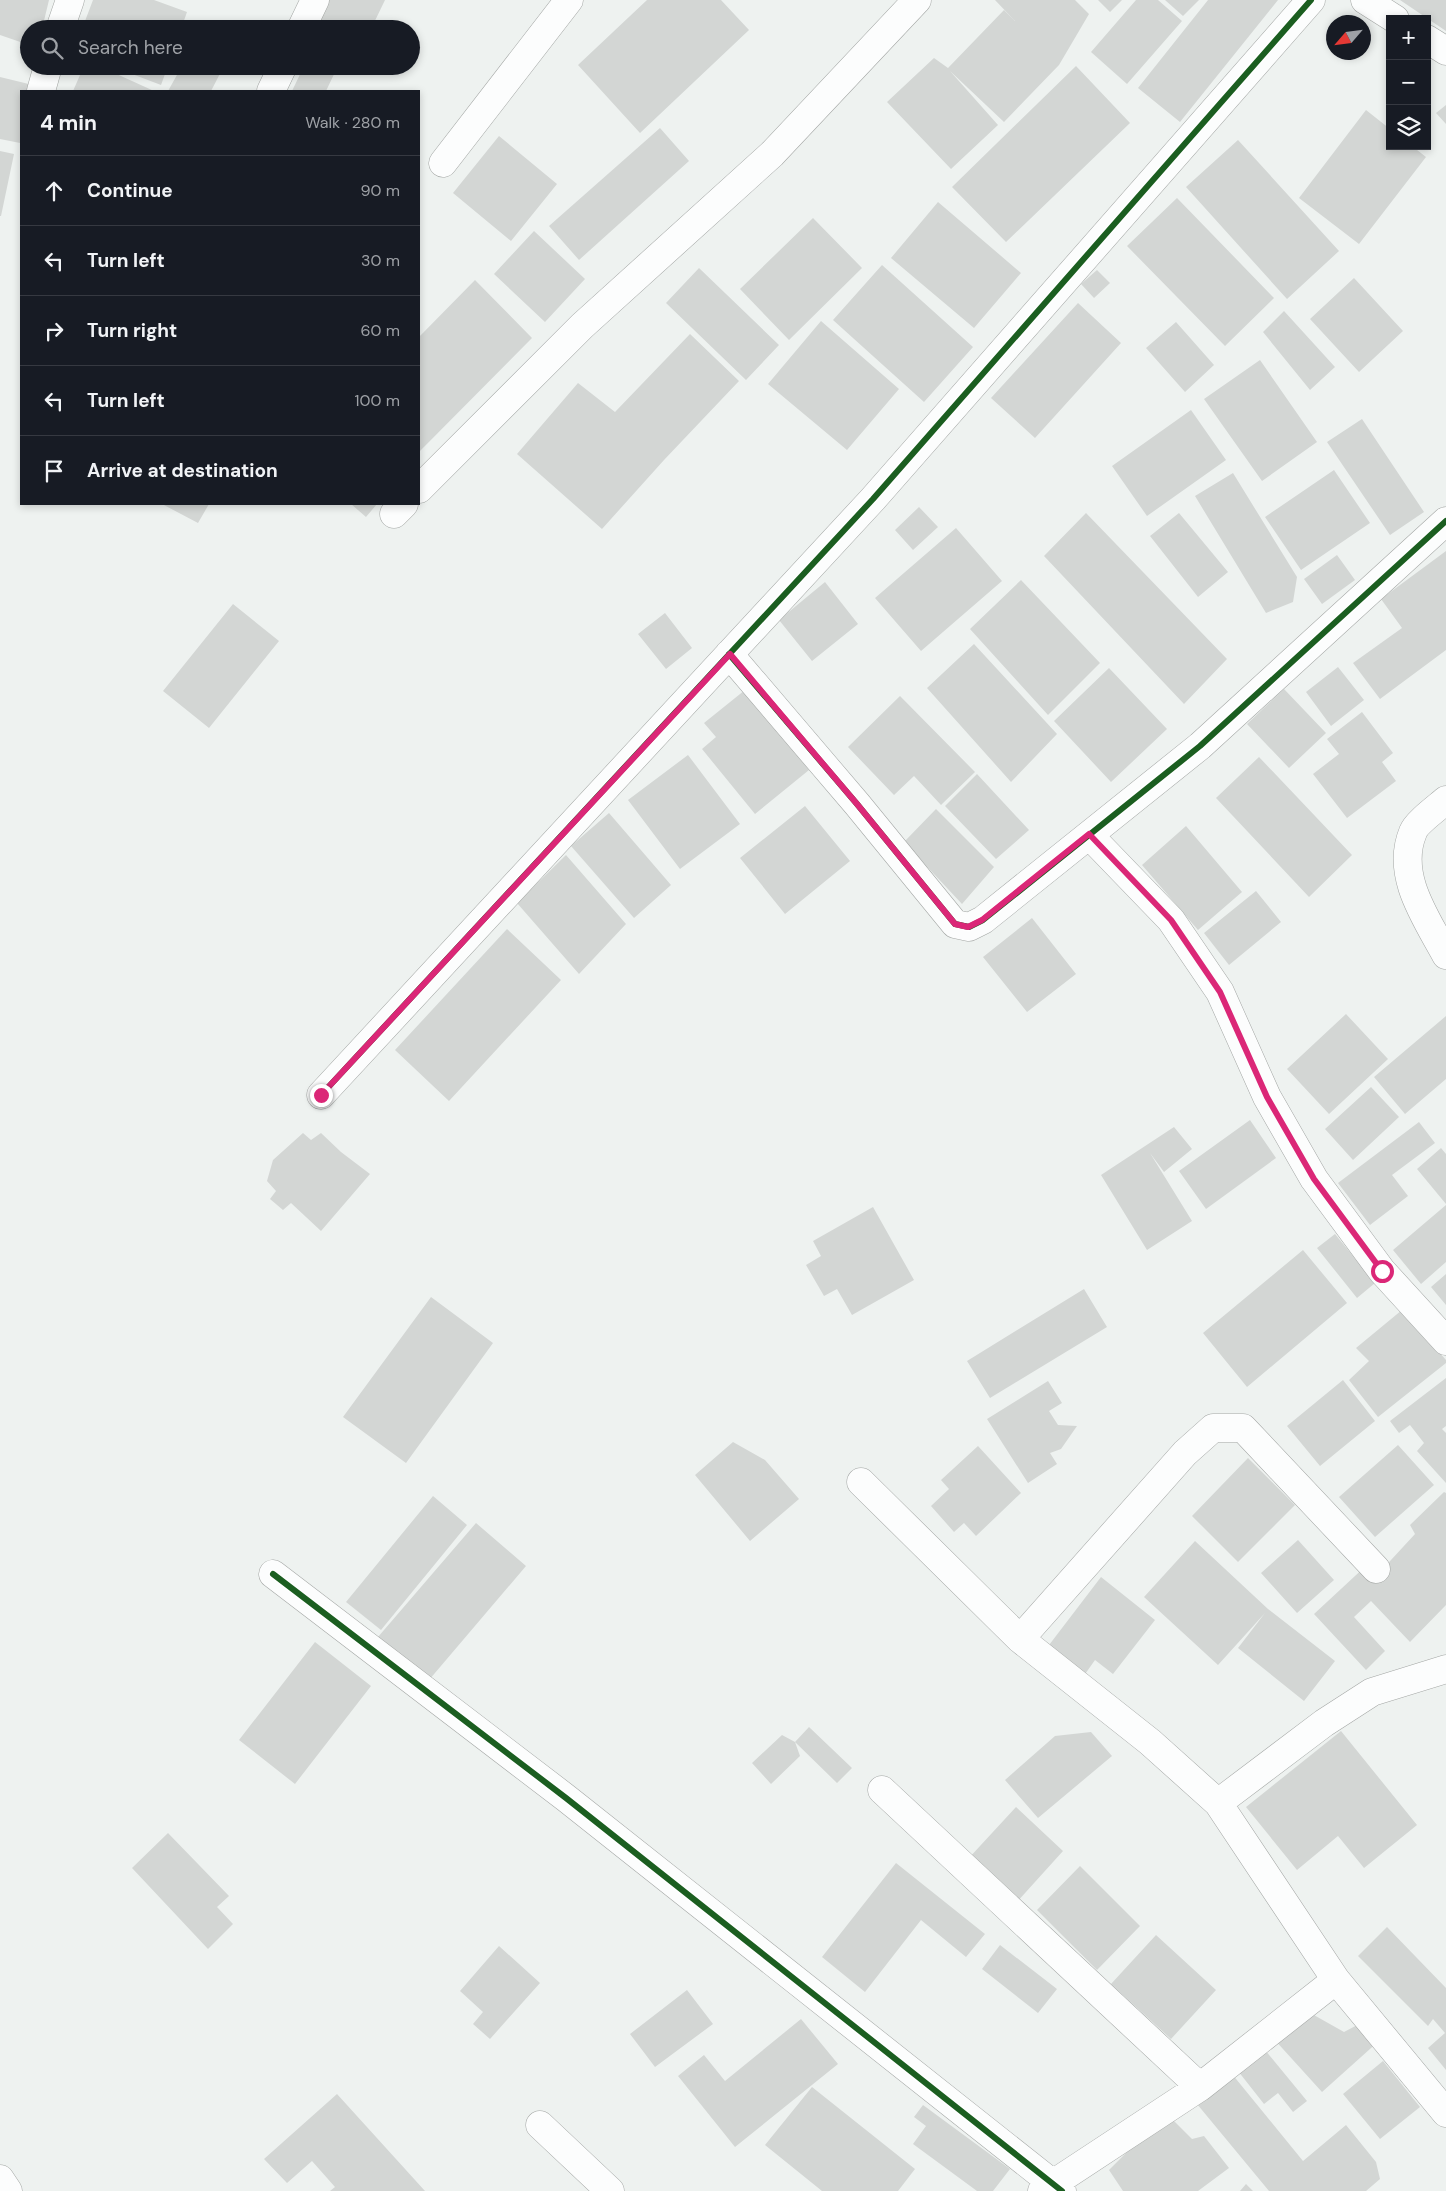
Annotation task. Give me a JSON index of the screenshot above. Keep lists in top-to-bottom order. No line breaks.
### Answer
{"north":"bottom left","page":{"map_buttons":["+","−"],"search":"Search here","heading":["4 min","Walk · 280 m"],"list":[["Continue","90 m"],["Turn left","30 m"],["Turn right","60 m"],["Turn left","100 m"],"Arrive at destination"]}}
